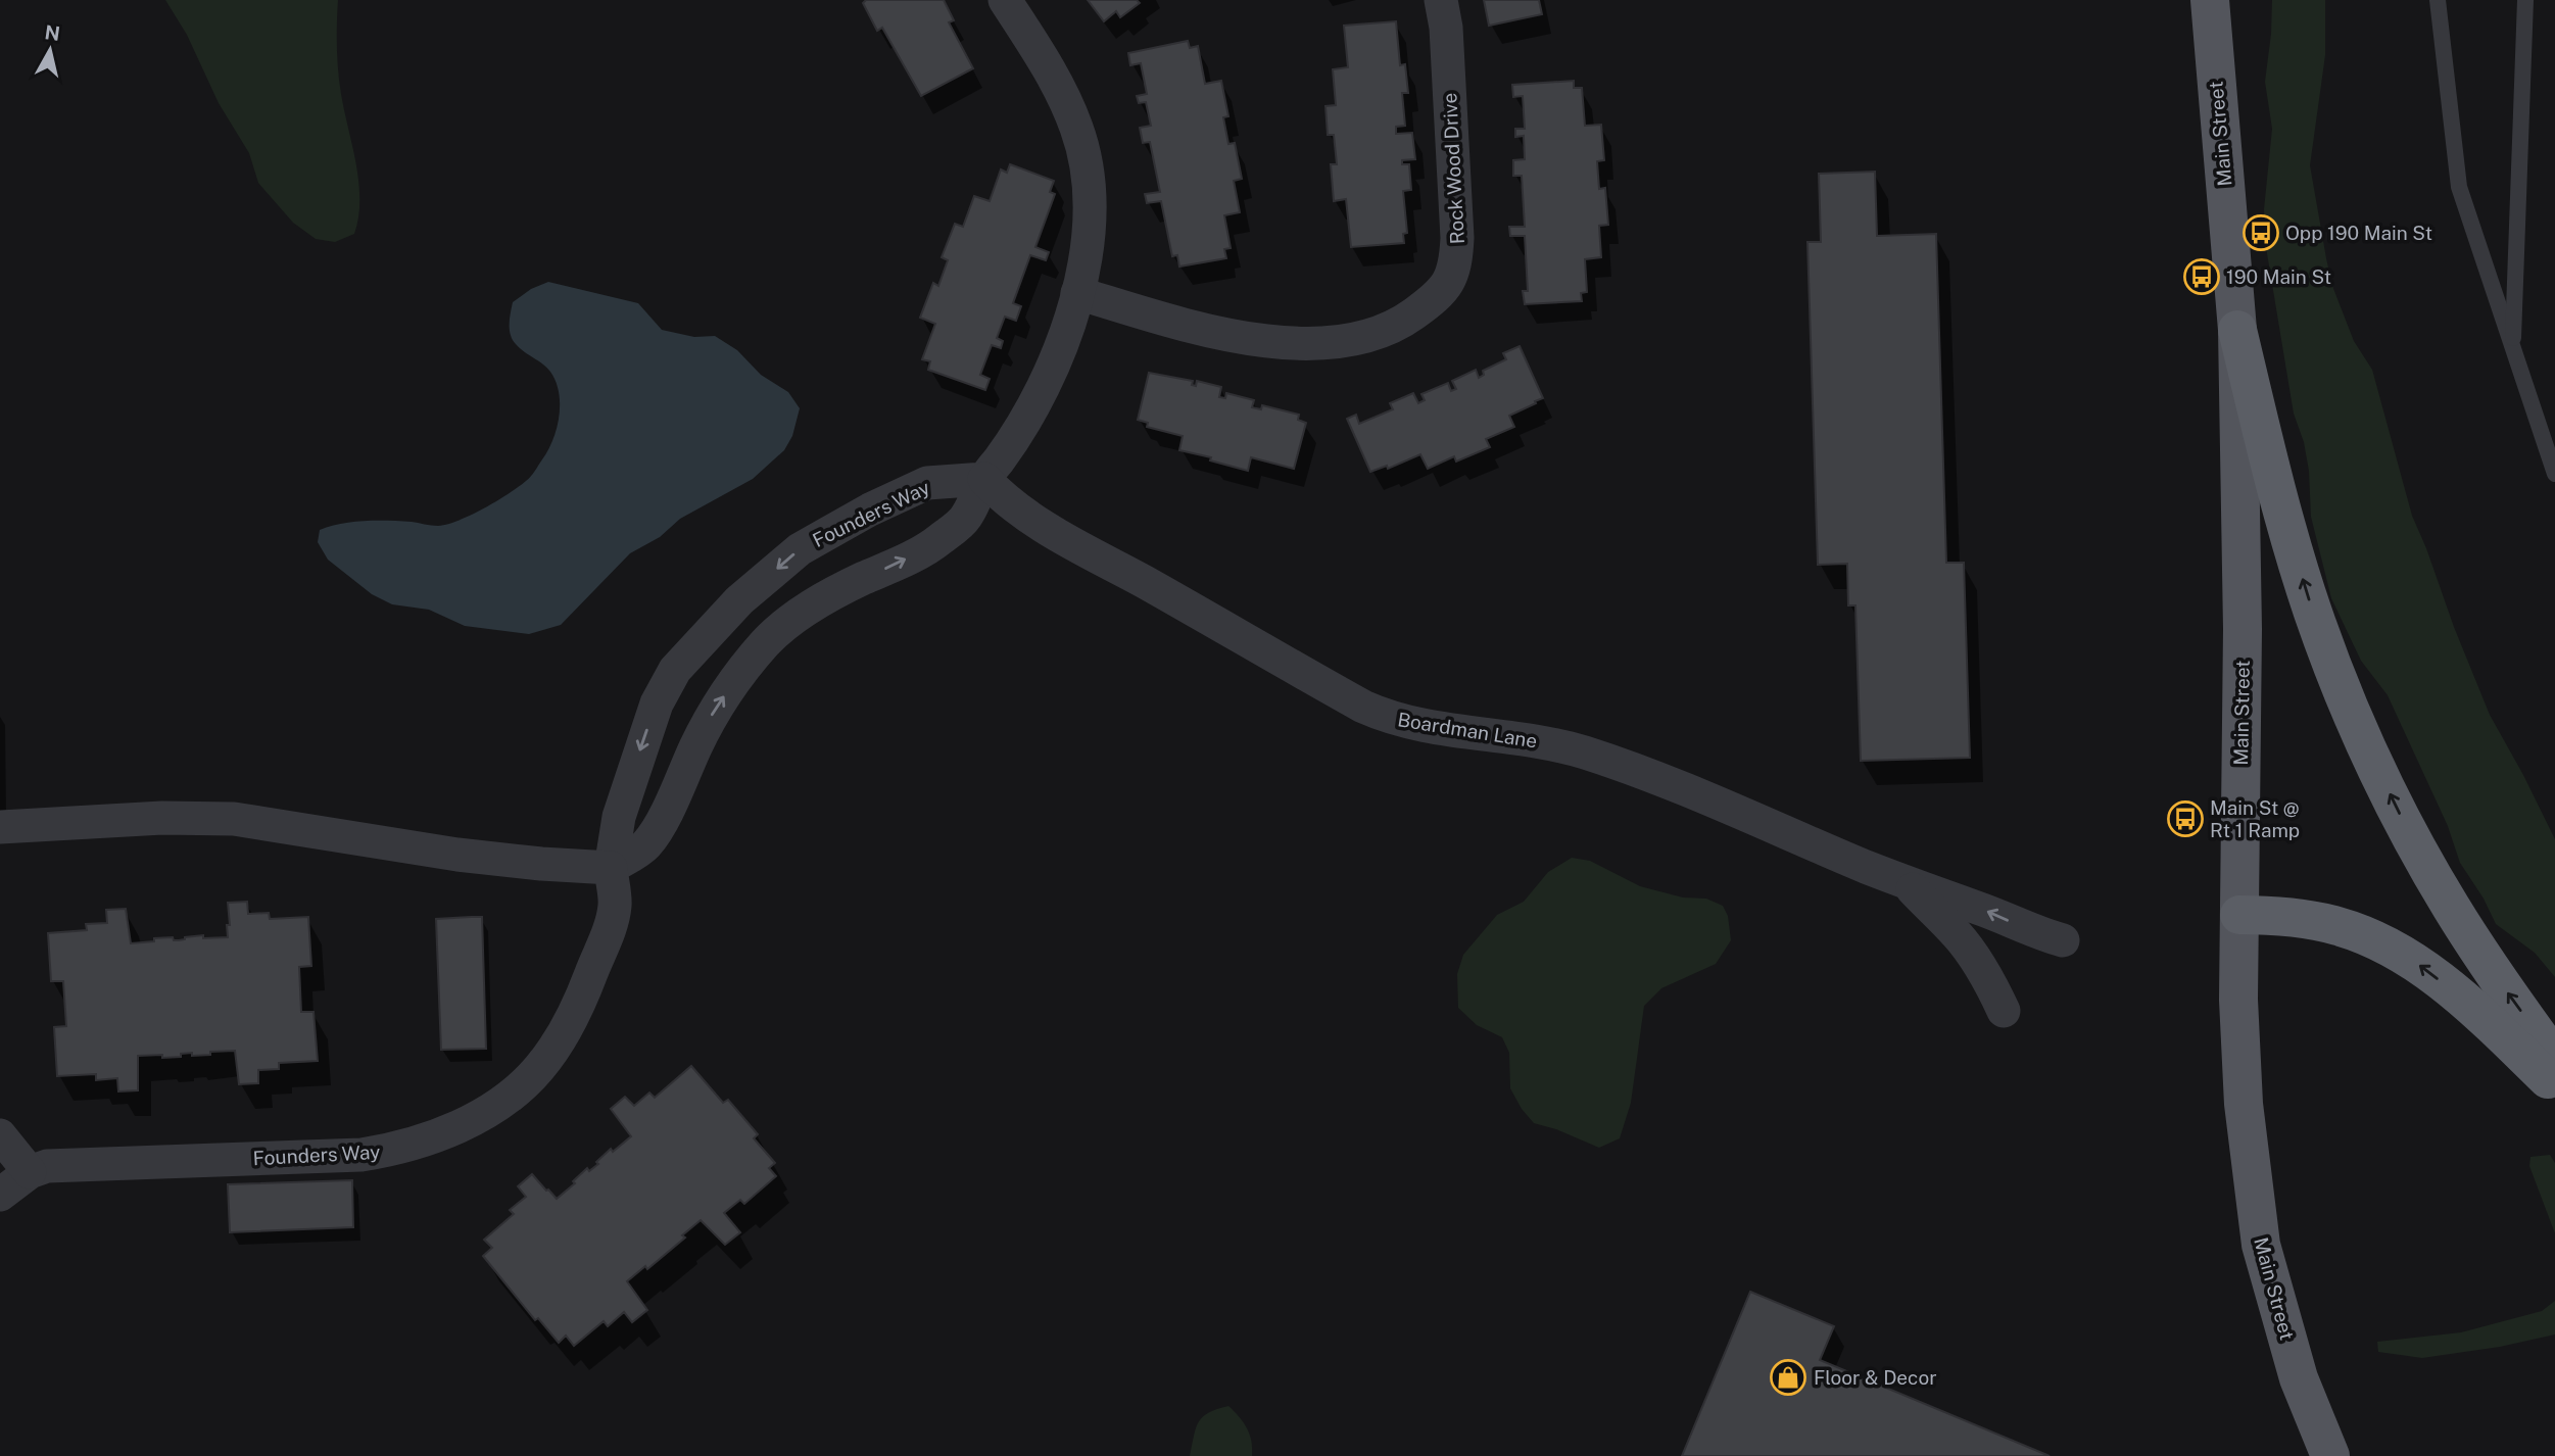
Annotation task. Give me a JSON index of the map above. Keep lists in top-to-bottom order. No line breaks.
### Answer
{"streets":{"main road":["Main Street"],"street":["Rock Wood Drive","Founders Way","Boardman Lane"]},"crossings":[["Founders Way","Boardman Lane"]],"places":{"bus stop":["Opp 190 Main St","190 Main St","Main St @ Rt 1 Ramp"],"shop":["Floor & Decor"]},"north":"top"}
